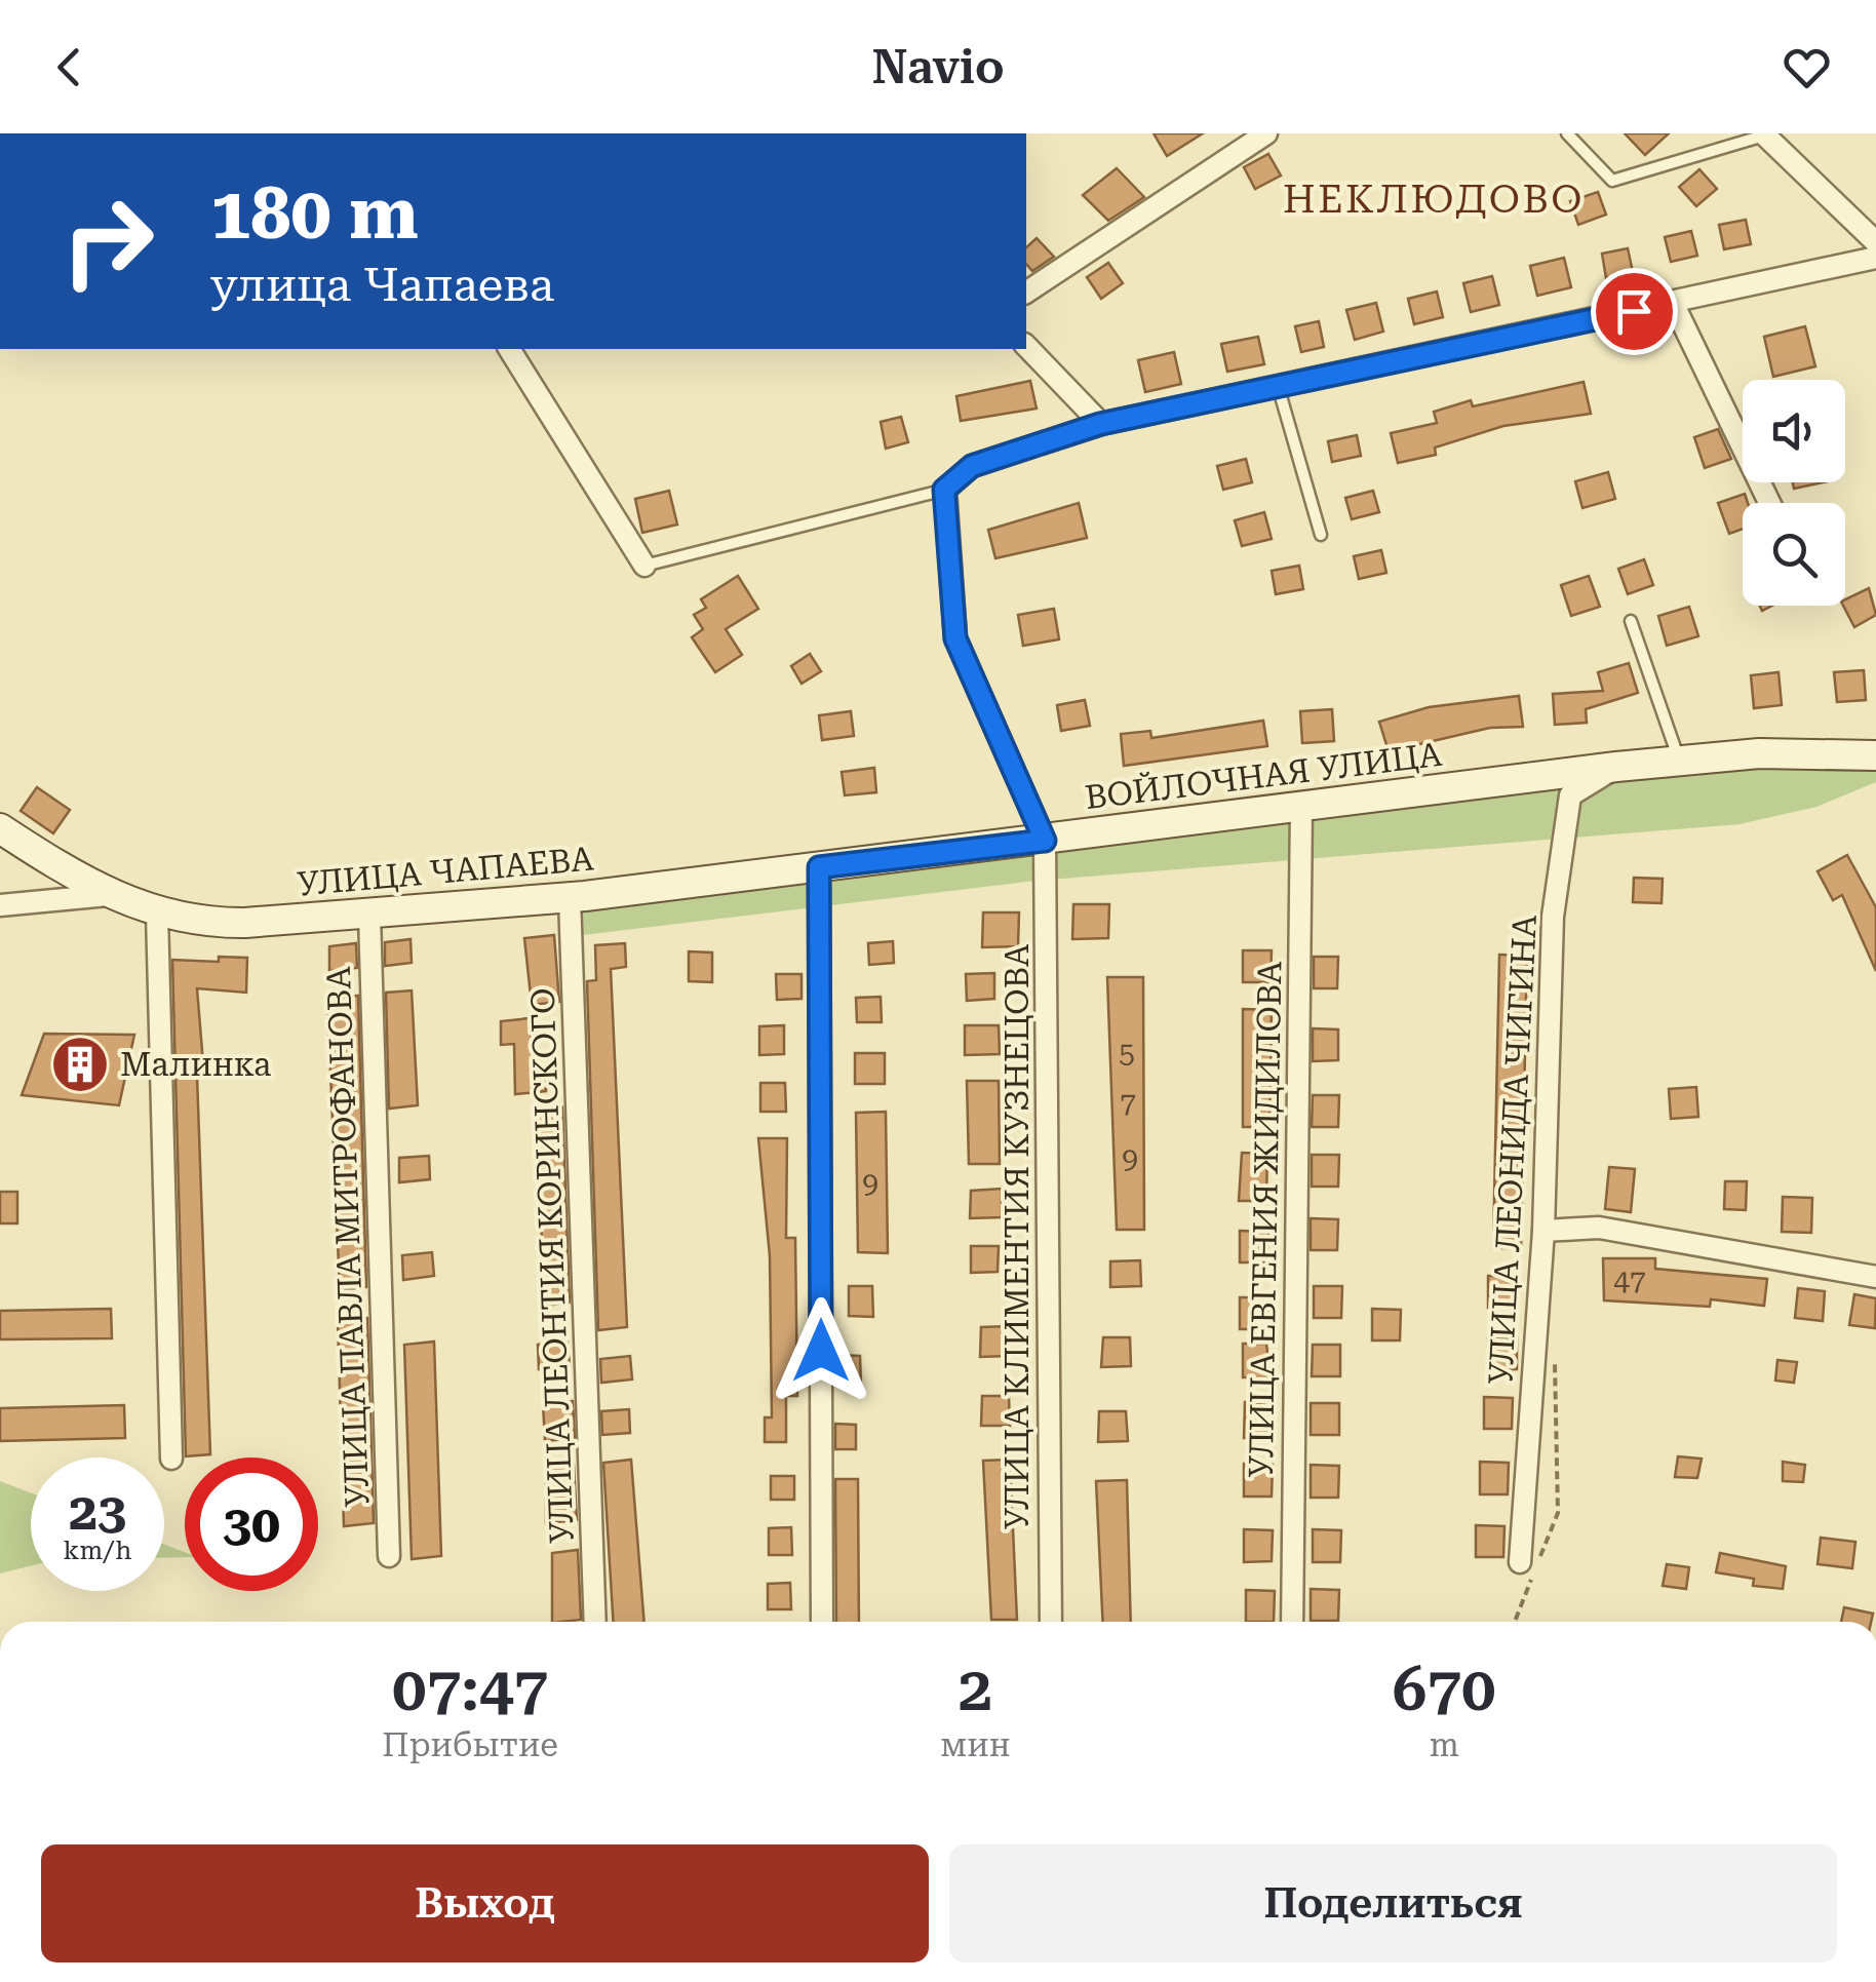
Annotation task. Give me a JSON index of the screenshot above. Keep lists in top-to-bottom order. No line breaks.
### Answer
{"streets":{"street":["ВОЙЛОЧНАЯ УЛИЦА","УЛИЦА ЧАПАЕВА","УЛИЦА ЛЕОНИДА ЧИГИНА","УЛИЦА ЕВГЕНИЯ ЖИДИЛОВА","УЛИЦА ПАВЛА МИТРОФАНОВА","УЛИЦА КЛИМЕНТИЯ КУЗНЕЦОВА","УЛИЦА ЛЕОНТИЯ КОРИНСКОГО"]},"crossings":[["ВОЙЛОЧНАЯ УЛИЦА","УЛИЦА ЧАПАЕВА"],["ВОЙЛОЧНАЯ УЛИЦА","УЛИЦА ЛЕОНИДА ЧИГИНА"],["ВОЙЛОЧНАЯ УЛИЦА","УЛИЦА ЕВГЕНИЯ ЖИДИЛОВА"],["ВОЙЛОЧНАЯ УЛИЦА","УЛИЦА КЛИМЕНТИЯ КУЗНЕЦОВА"],["УЛИЦА ЧАПАЕВА","УЛИЦА ПАВЛА МИТРОФАНОВА"],["УЛИЦА ЧАПАЕВА","УЛИЦА ЛЕОНТИЯ КОРИНСКОГО"]],"districts":["НЕКЛЮДОВО"],"places":{"building":["Малинка"]},"house_numbers":["5","7","9","9","47"],"page":{"header":"Navio","turn":["180 m","улица Чапаева"],"speed":"23 km/h","limit":"30","eta":["07:47","Прибытие","2","мин","670","m"],"buttons":["Выход","Поделиться"]}}
